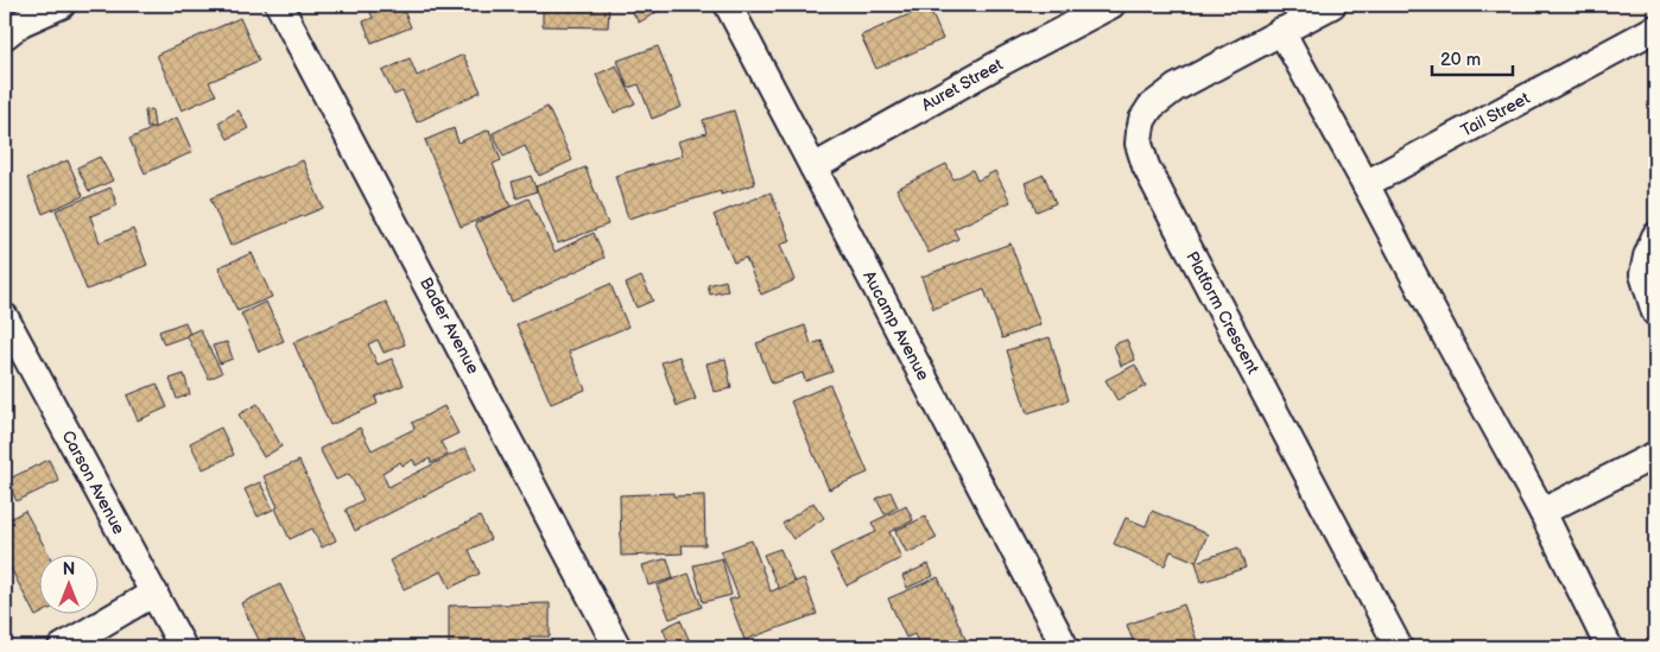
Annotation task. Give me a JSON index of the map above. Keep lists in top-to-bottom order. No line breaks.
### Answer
{"streets":{"street":["Auret Street","Tail Street","Platform Crescent","Bader Avenue","Aucamp Avenue","Carson Avenue"]},"crossings":[["Auret Street","Aucamp Avenue"]],"scale_bar":"20 m","north":"top"}
